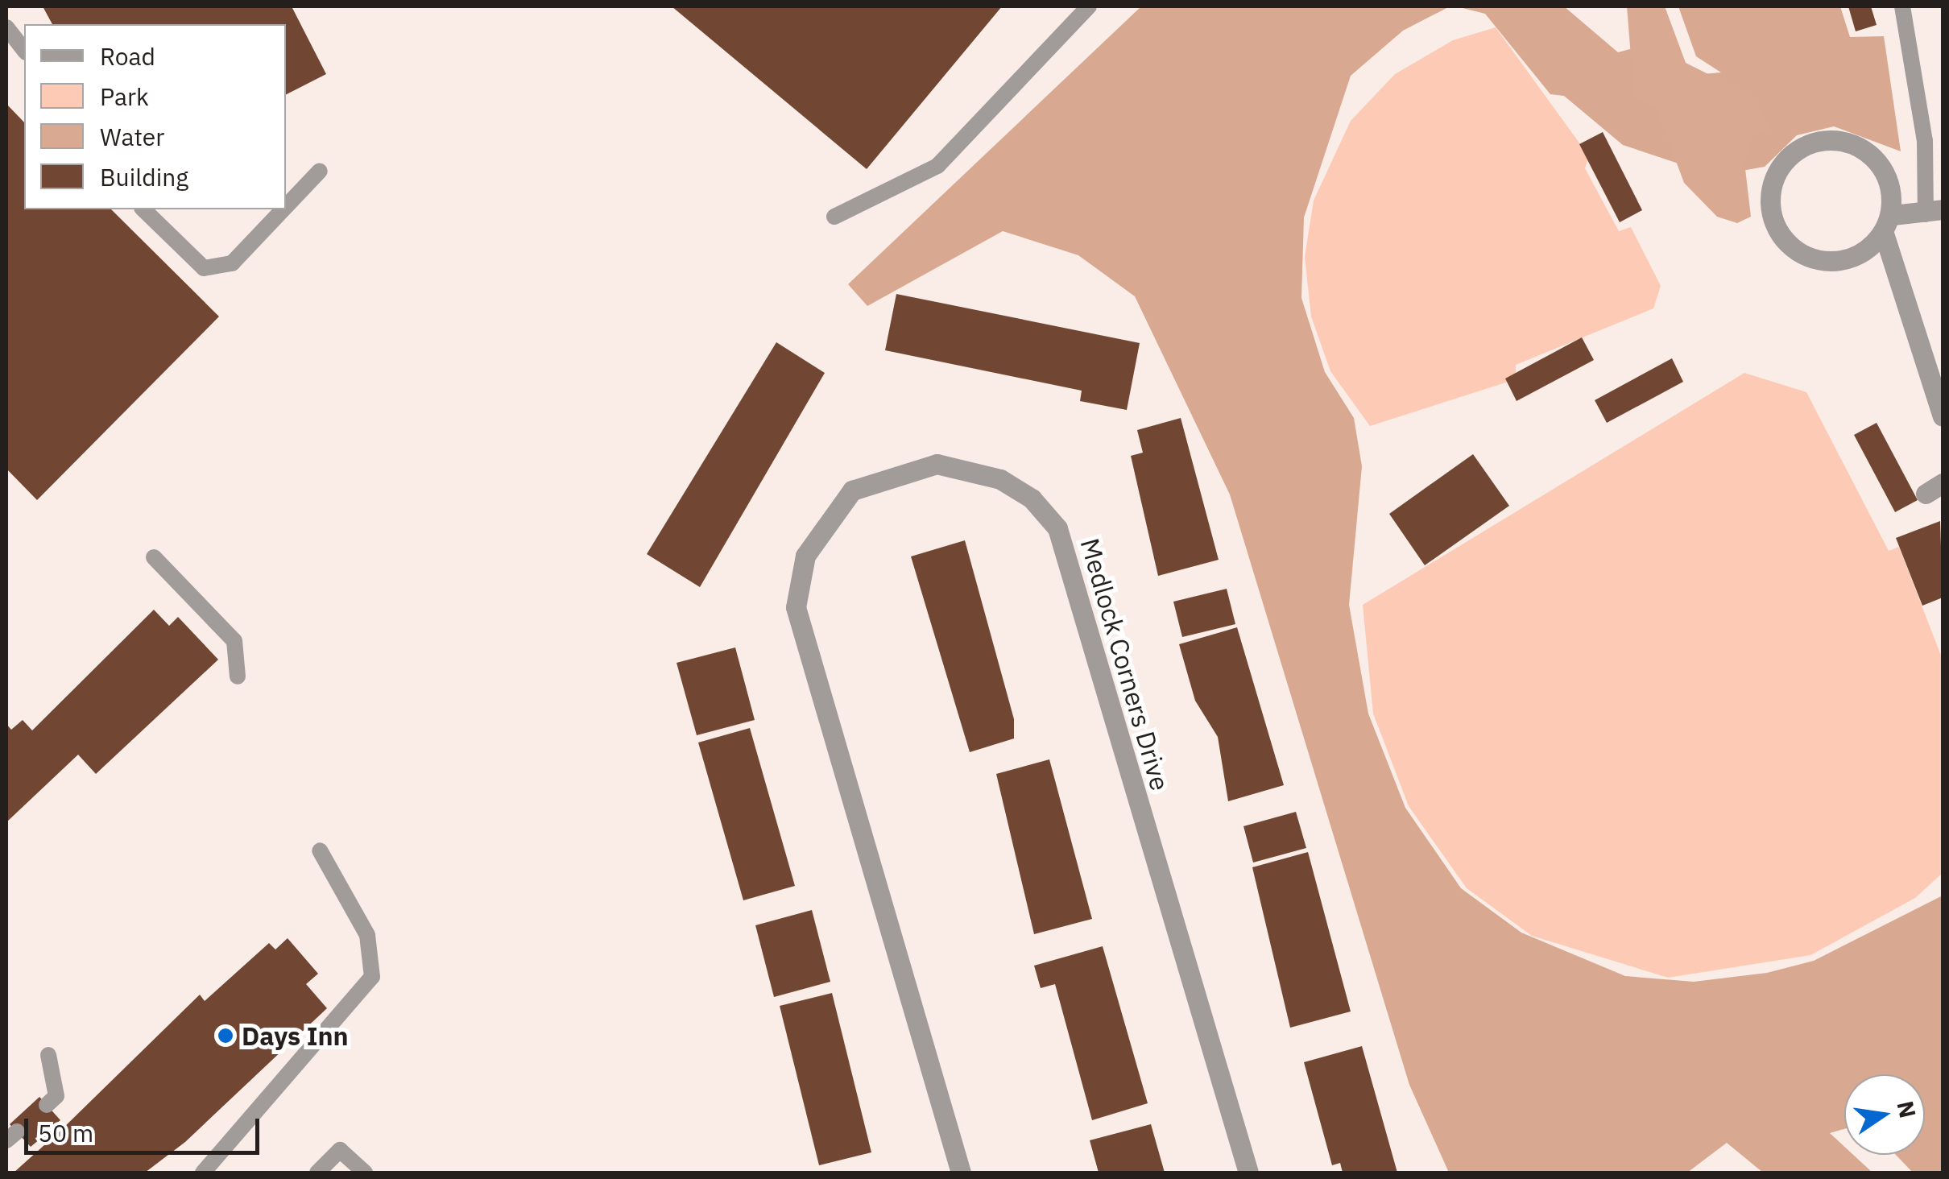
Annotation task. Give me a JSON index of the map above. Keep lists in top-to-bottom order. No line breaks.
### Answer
{"streets":{"street":["Medlock Corners Drive"]},"places":["Days Inn"],"legend":["Road","Park","Water","Building"],"scale_bar":"50 m","north":"right"}
